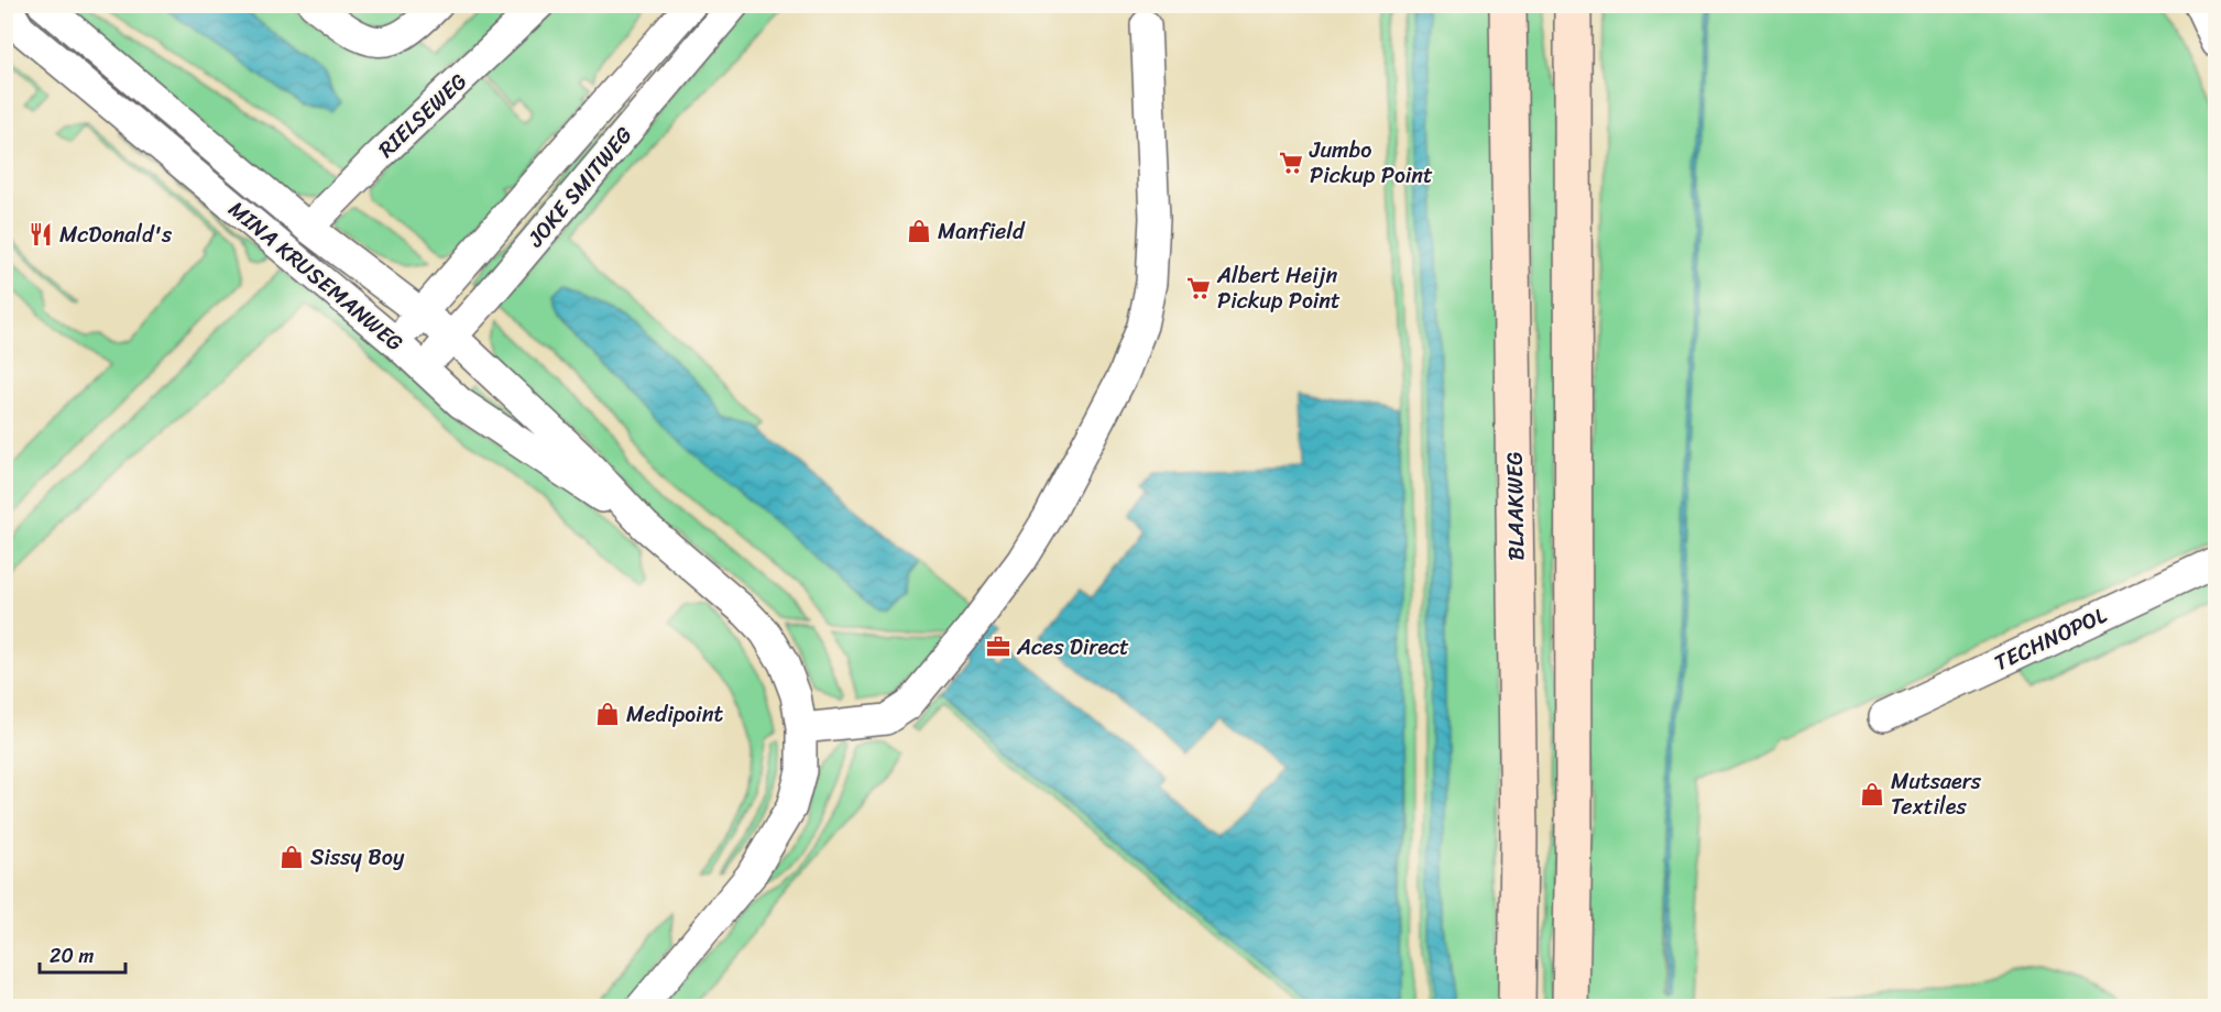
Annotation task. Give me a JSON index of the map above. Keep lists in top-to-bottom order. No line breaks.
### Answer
{"streets":{"main road":["BLAAKWEG"],"street":["RIELSEWEG","JOKE SMITWEG","MINA KRUSEMANWEG","TECHNOPOL"]},"crossings":[["RIELSEWEG","MINA KRUSEMANWEG"],["JOKE SMITWEG","MINA KRUSEMANWEG"]],"places":{"supermarket":["Jumbo Pickup Point","Albert Heijn Pickup Point"],"shop":["Manfield","Medipoint","Mutsaers Textiles","Sissy Boy"],"restaurant":["McDonald's"],"office":["Aces Direct"]},"scale_bar":"20 m"}
